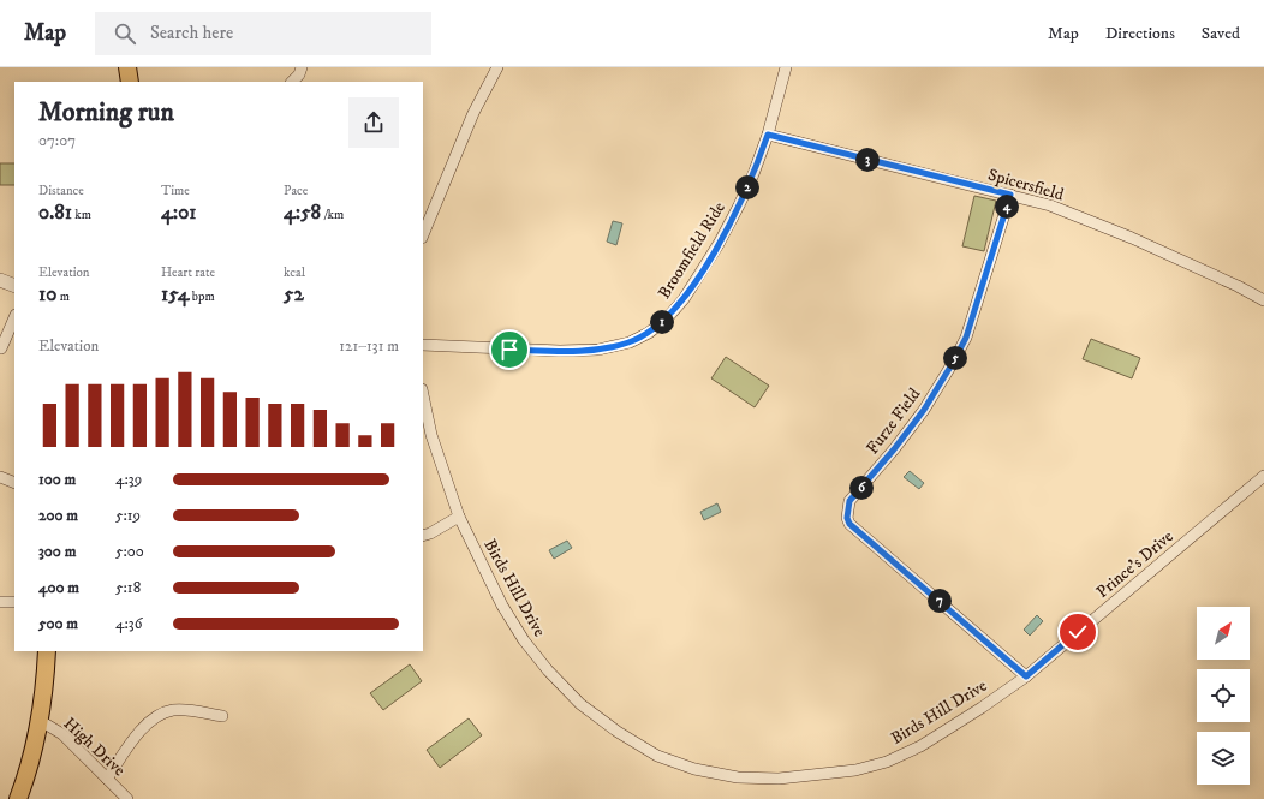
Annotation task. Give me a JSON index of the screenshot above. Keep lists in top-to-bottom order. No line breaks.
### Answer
{"streets":{"street":["Spicersfield","Broomfield Ride","Furze Field","Prince's Drive","Birds Hill Drive","High Drive"]},"crossings":[["Spicersfield","Broomfield Ride"],["Spicersfield","Furze Field"],["Furze Field","Prince's Drive"],["Furze Field","Birds Hill Drive"],["Prince's Drive","Birds Hill Drive"]],"north":"top right","page":{"header":"Map","search":"Search here","nav":["Map","Directions","Saved"],"heading":["Morning run","07:07"],"pins":["3","2","4","1","5","6","7"],"stats":[["Distance","0.81 km"],["Time","4:01"],["Pace","4:58 /km"],["Elevation","10 m"],["Heart rate","154 bpm"],["kcal","52"]],"chart":["Elevation","121–131 m"],"list":[{"name":"100 m","note":"4:39"},{"name":"200 m","note":"5:19"},{"name":"300 m","note":"5:00"},{"name":"400 m","note":"5:18"},{"name":"500 m","note":"4:36"}]}}
